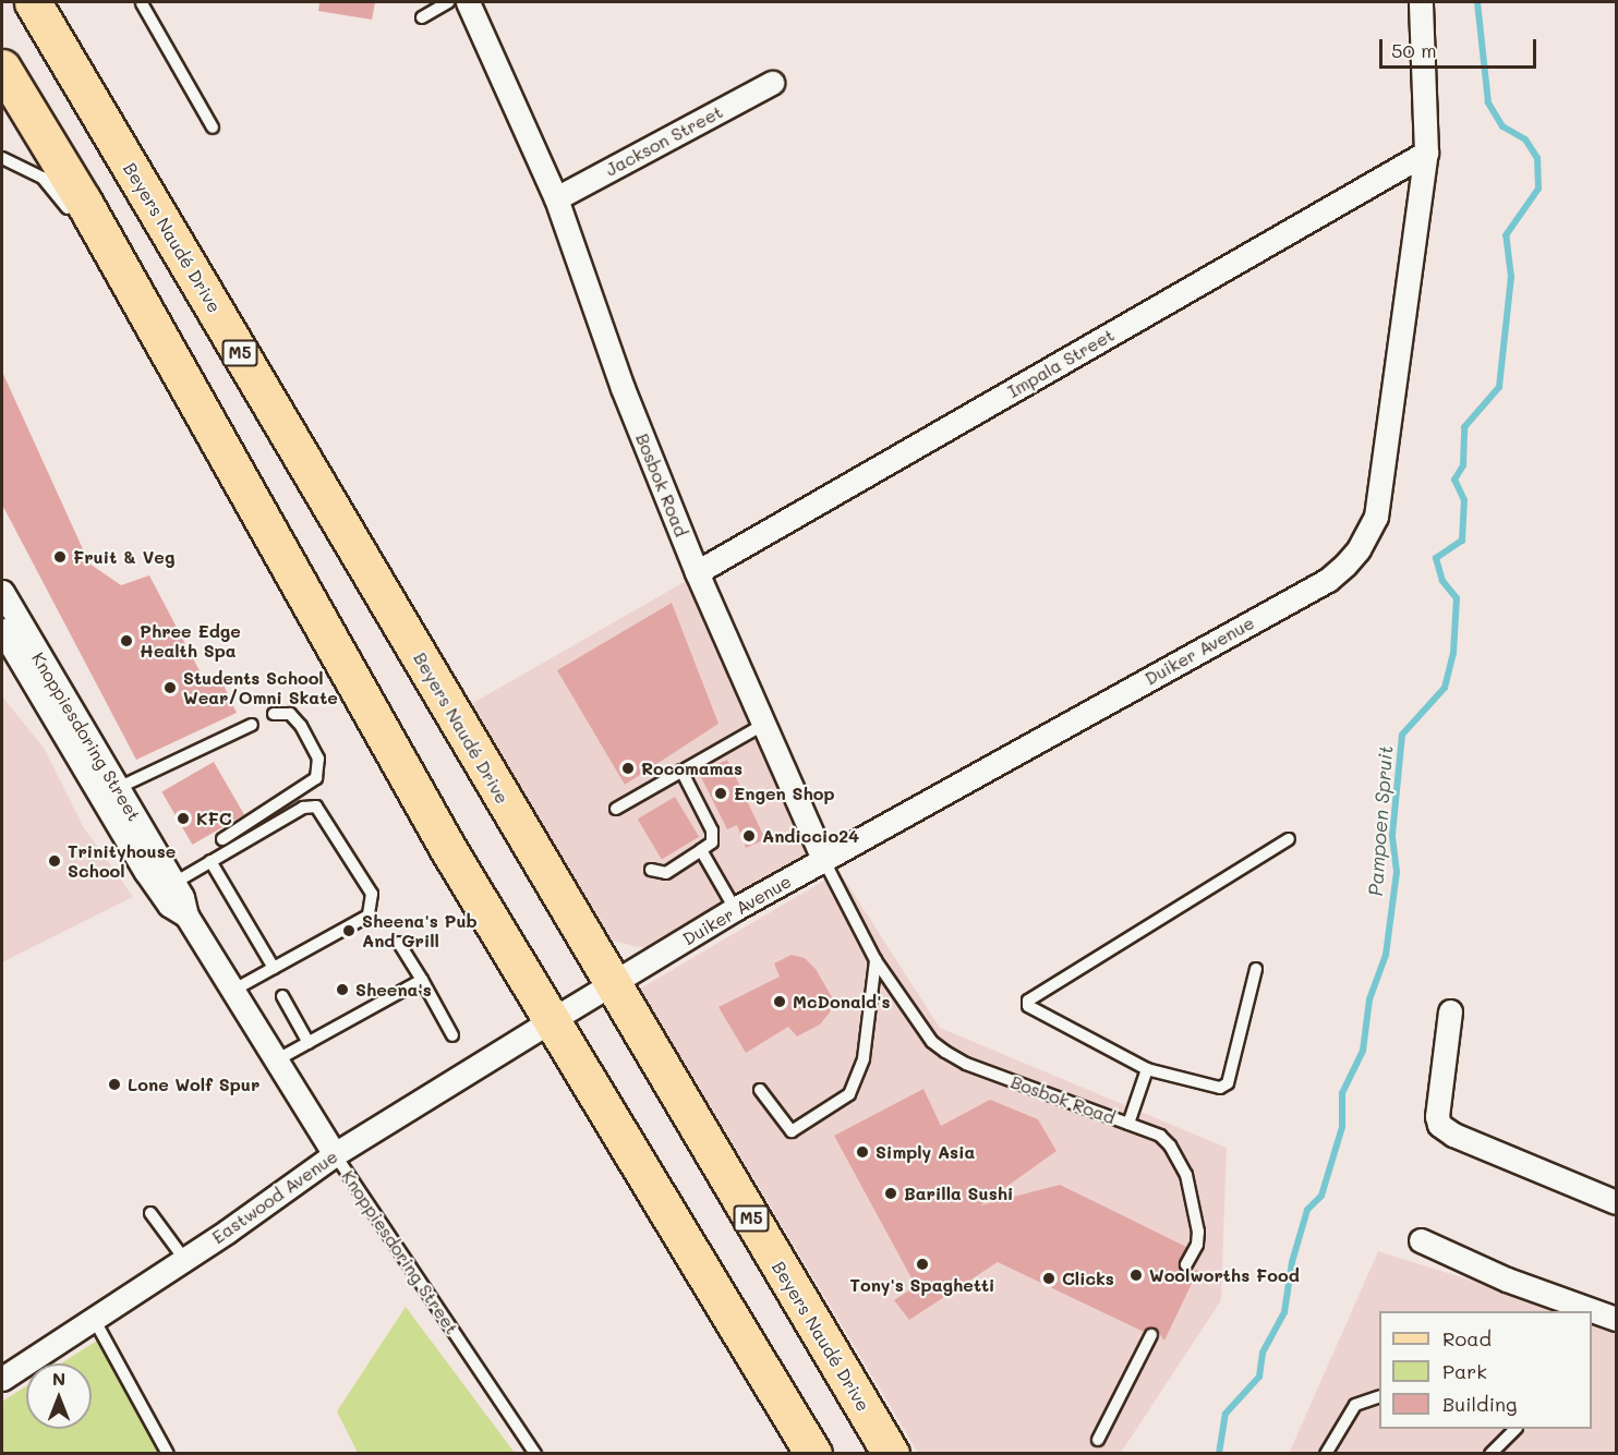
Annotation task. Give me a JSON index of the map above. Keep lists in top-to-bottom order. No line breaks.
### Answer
{"streets":{"main road":["Beyers Naudé Drive","M5"],"street":["Jackson Street","Impala Street","Bosbok Road","Duiker Avenue","Knoppiesdoring Street","Eastwood Avenue"]},"crossings":[["Jackson Street","Bosbok Road"],["Beyers Naudé Drive","Duiker Avenue"],["Impala Street","Bosbok Road"],["Impala Street","Duiker Avenue"],["Bosbok Road","Duiker Avenue"],["Duiker Avenue","Eastwood Avenue"],["Knoppiesdoring Street","Eastwood Avenue"]],"water":["Pampoen Spruit"],"places":["Fruit & Veg","Phree Edge Health Spa","Students School Wear/Omni Skate","Rocomamas","Engen Shop","KFC","Andiccio24","Trinityhouse School","Sheena's Pub And Grill","Sheena's","McDonald's","Lone Wolf Spur","Simply Asia","Barilla Sushi","Tony's Spaghetti","Woolworths Food","Clicks"],"legend":["Road","Park","Building"],"scale_bar":"50 m","north":"top"}
